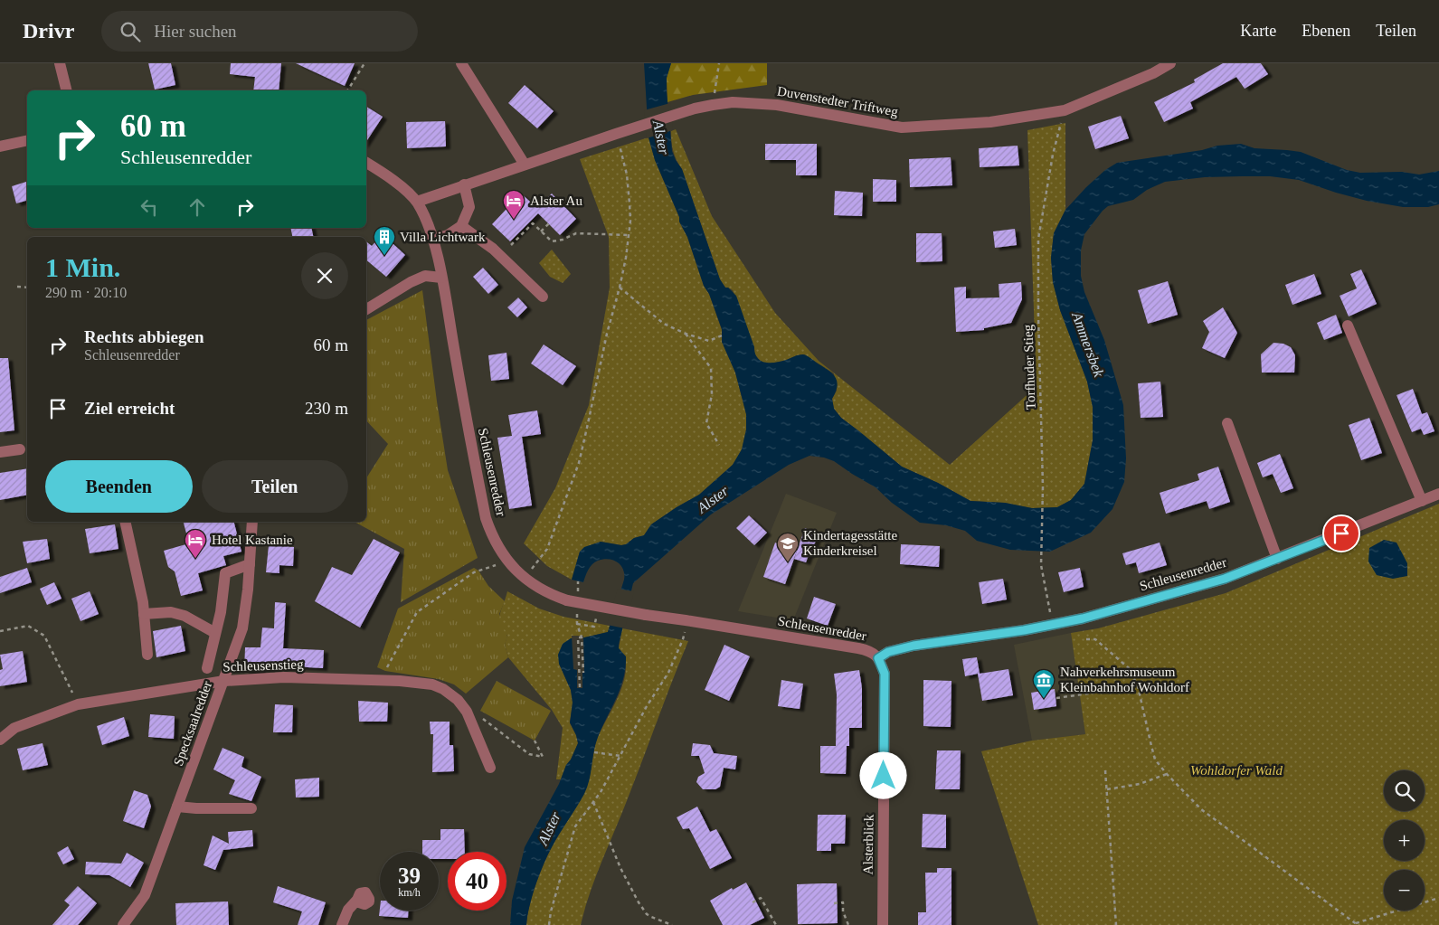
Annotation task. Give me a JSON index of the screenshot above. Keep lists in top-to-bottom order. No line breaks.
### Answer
{"streets":{"street":["Duvenstedter Triftweg","Schleusenredder","Schleusenstieg","Specksaalredder","Alsterblick"],"path":["Torfhuder Stieg"]},"crossings":[["Duvenstedter Triftweg","Torfhuder Stieg"],["Duvenstedter Triftweg","Schleusenredder"],["Torfhuder Stieg","Schleusenredder"],["Schleusenredder","Alsterblick"],["Schleusenstieg","Specksaalredder"]],"water":["Alster","Ammersbek"],"parks":["Wohldorfer Wald"],"places":{"hotel":["Alster Au","Hotel Kastanie"],"building":["Villa Lichtwark"],"school or university":["Kindertagesstätte Kinderkreisel"],"museum":["Nahverkehrsmuseum Kleinbahnhof Wohldorf"]},"page":{"header":"Drivr","search":"Hier suchen","nav":["Karte","Ebenen","Teilen"],"turn":["60 m","Schleusenredder"],"heading":["1 Min.","290 m · 20:10"],"list":[{"name":"Rechts abbiegen","note":"Schleusenredder","value":"60 m"},{"name":"Ziel erreicht","value":"230 m"}],"buttons":["Beenden","Teilen"],"map_buttons":["+","−"],"speed":"39 km/h","limit":"40"}}
